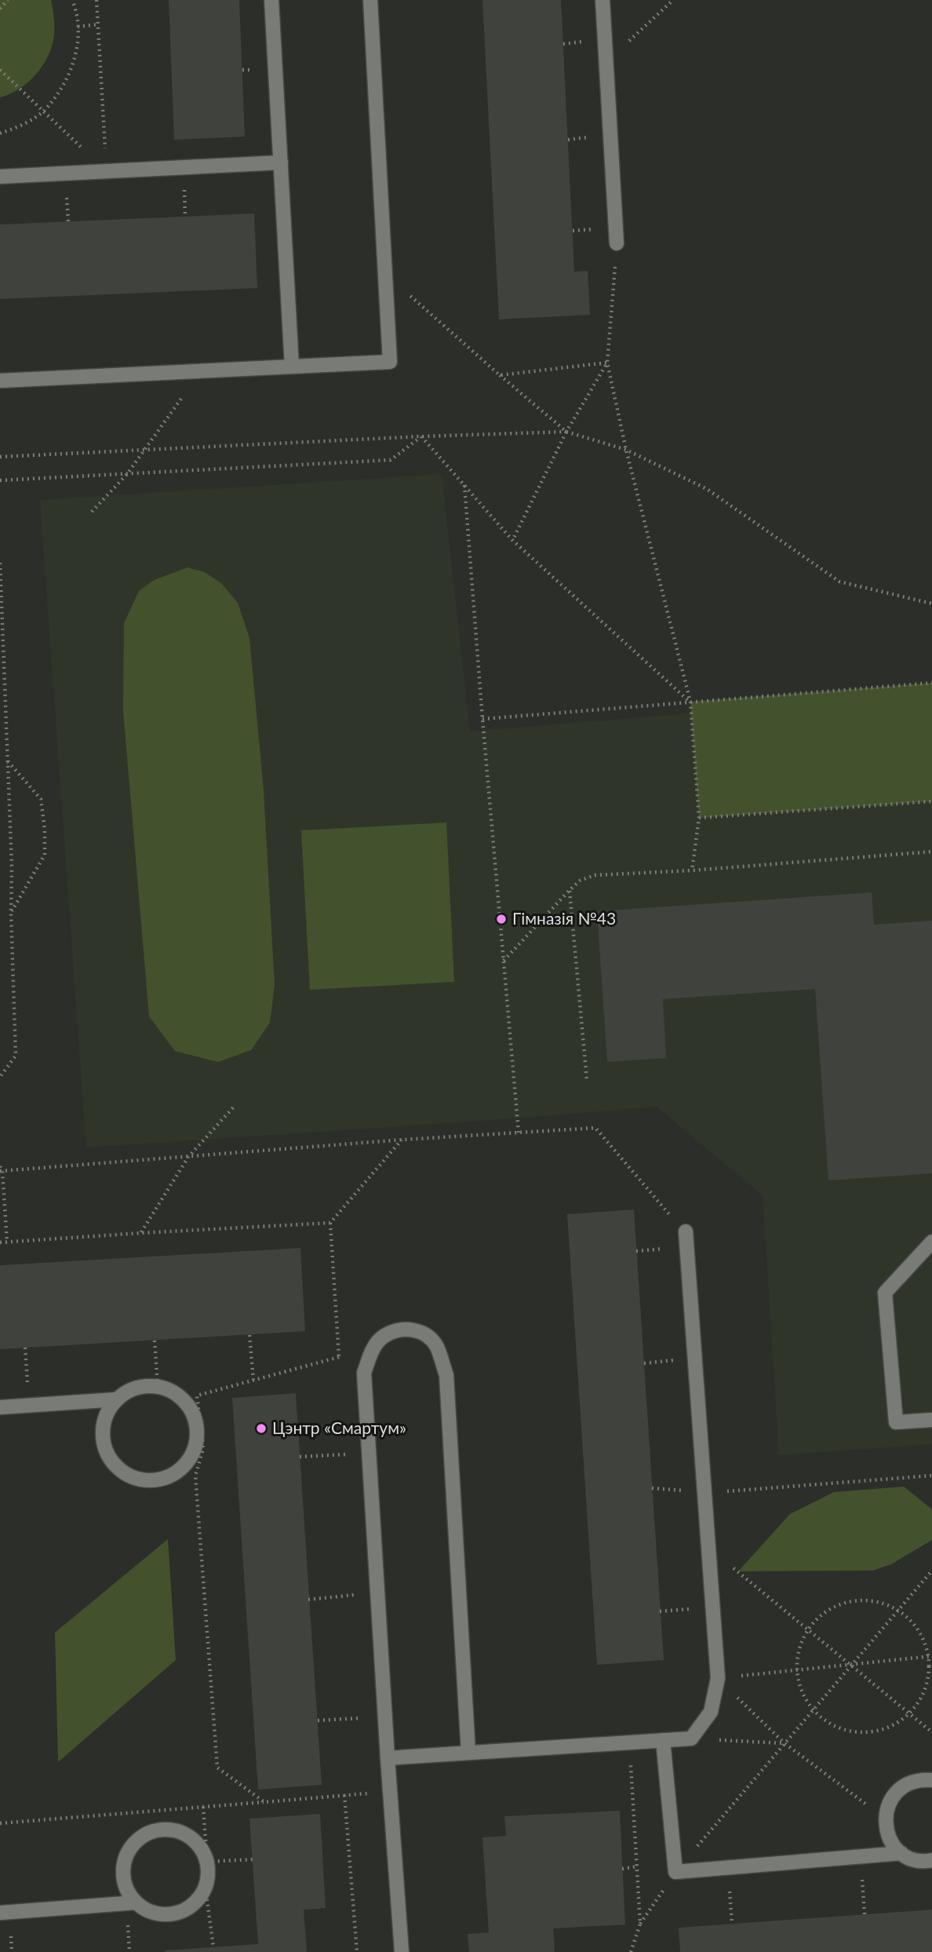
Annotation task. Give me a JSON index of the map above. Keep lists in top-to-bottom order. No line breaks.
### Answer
{"places":["Гімназія №43","Цэнтр «Смартум»"]}
